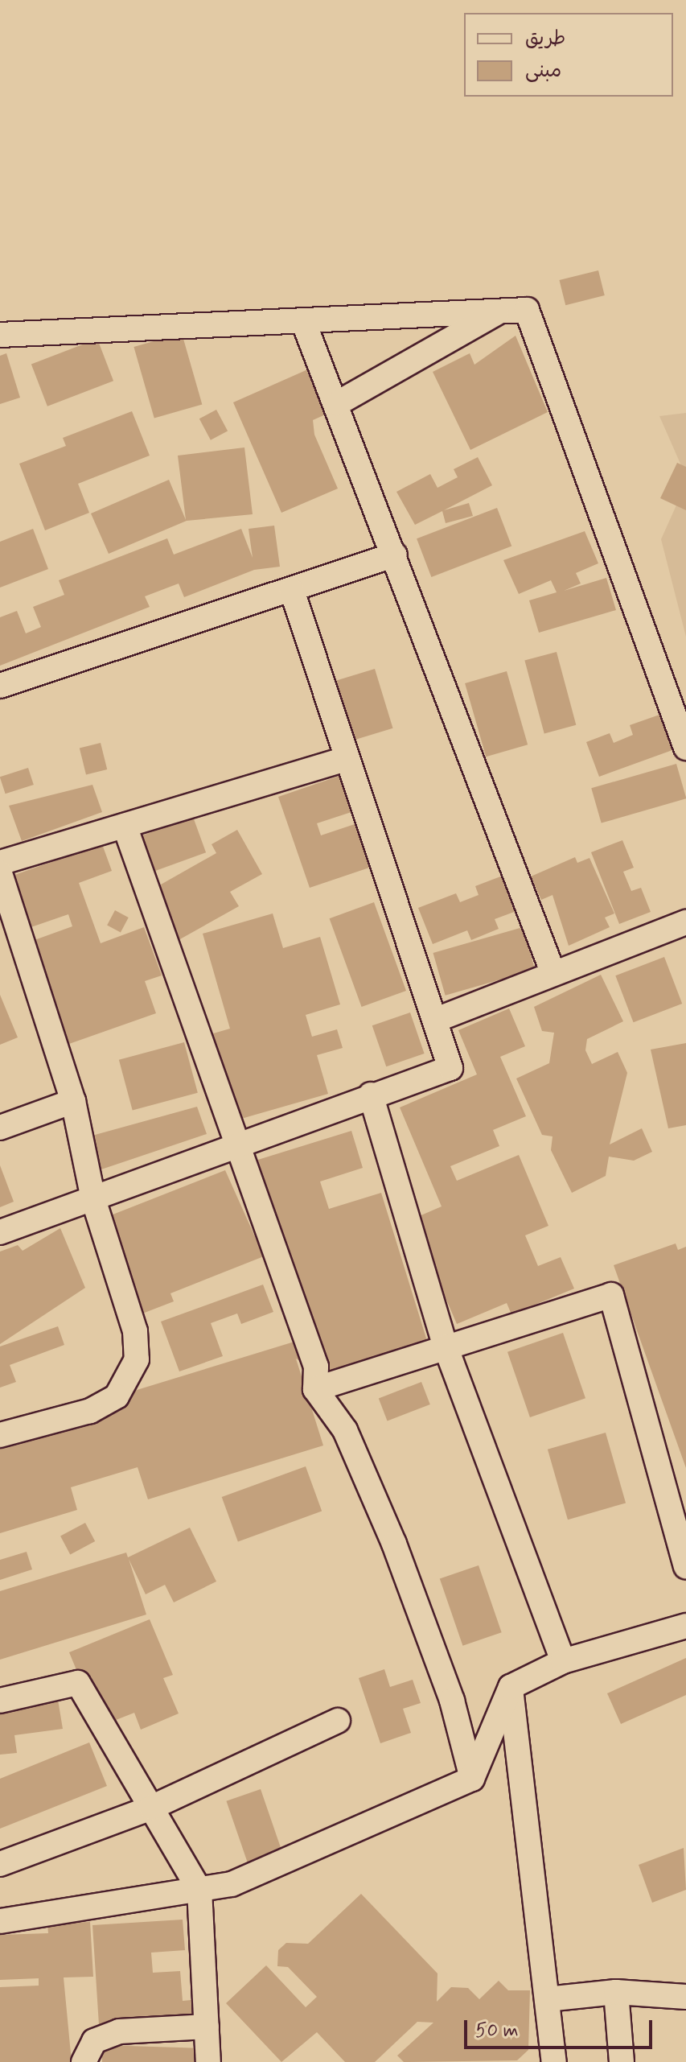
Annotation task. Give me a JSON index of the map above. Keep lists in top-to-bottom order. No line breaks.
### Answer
{"legend":["طريق","مبنى"],"scale_bar":"50 m"}
